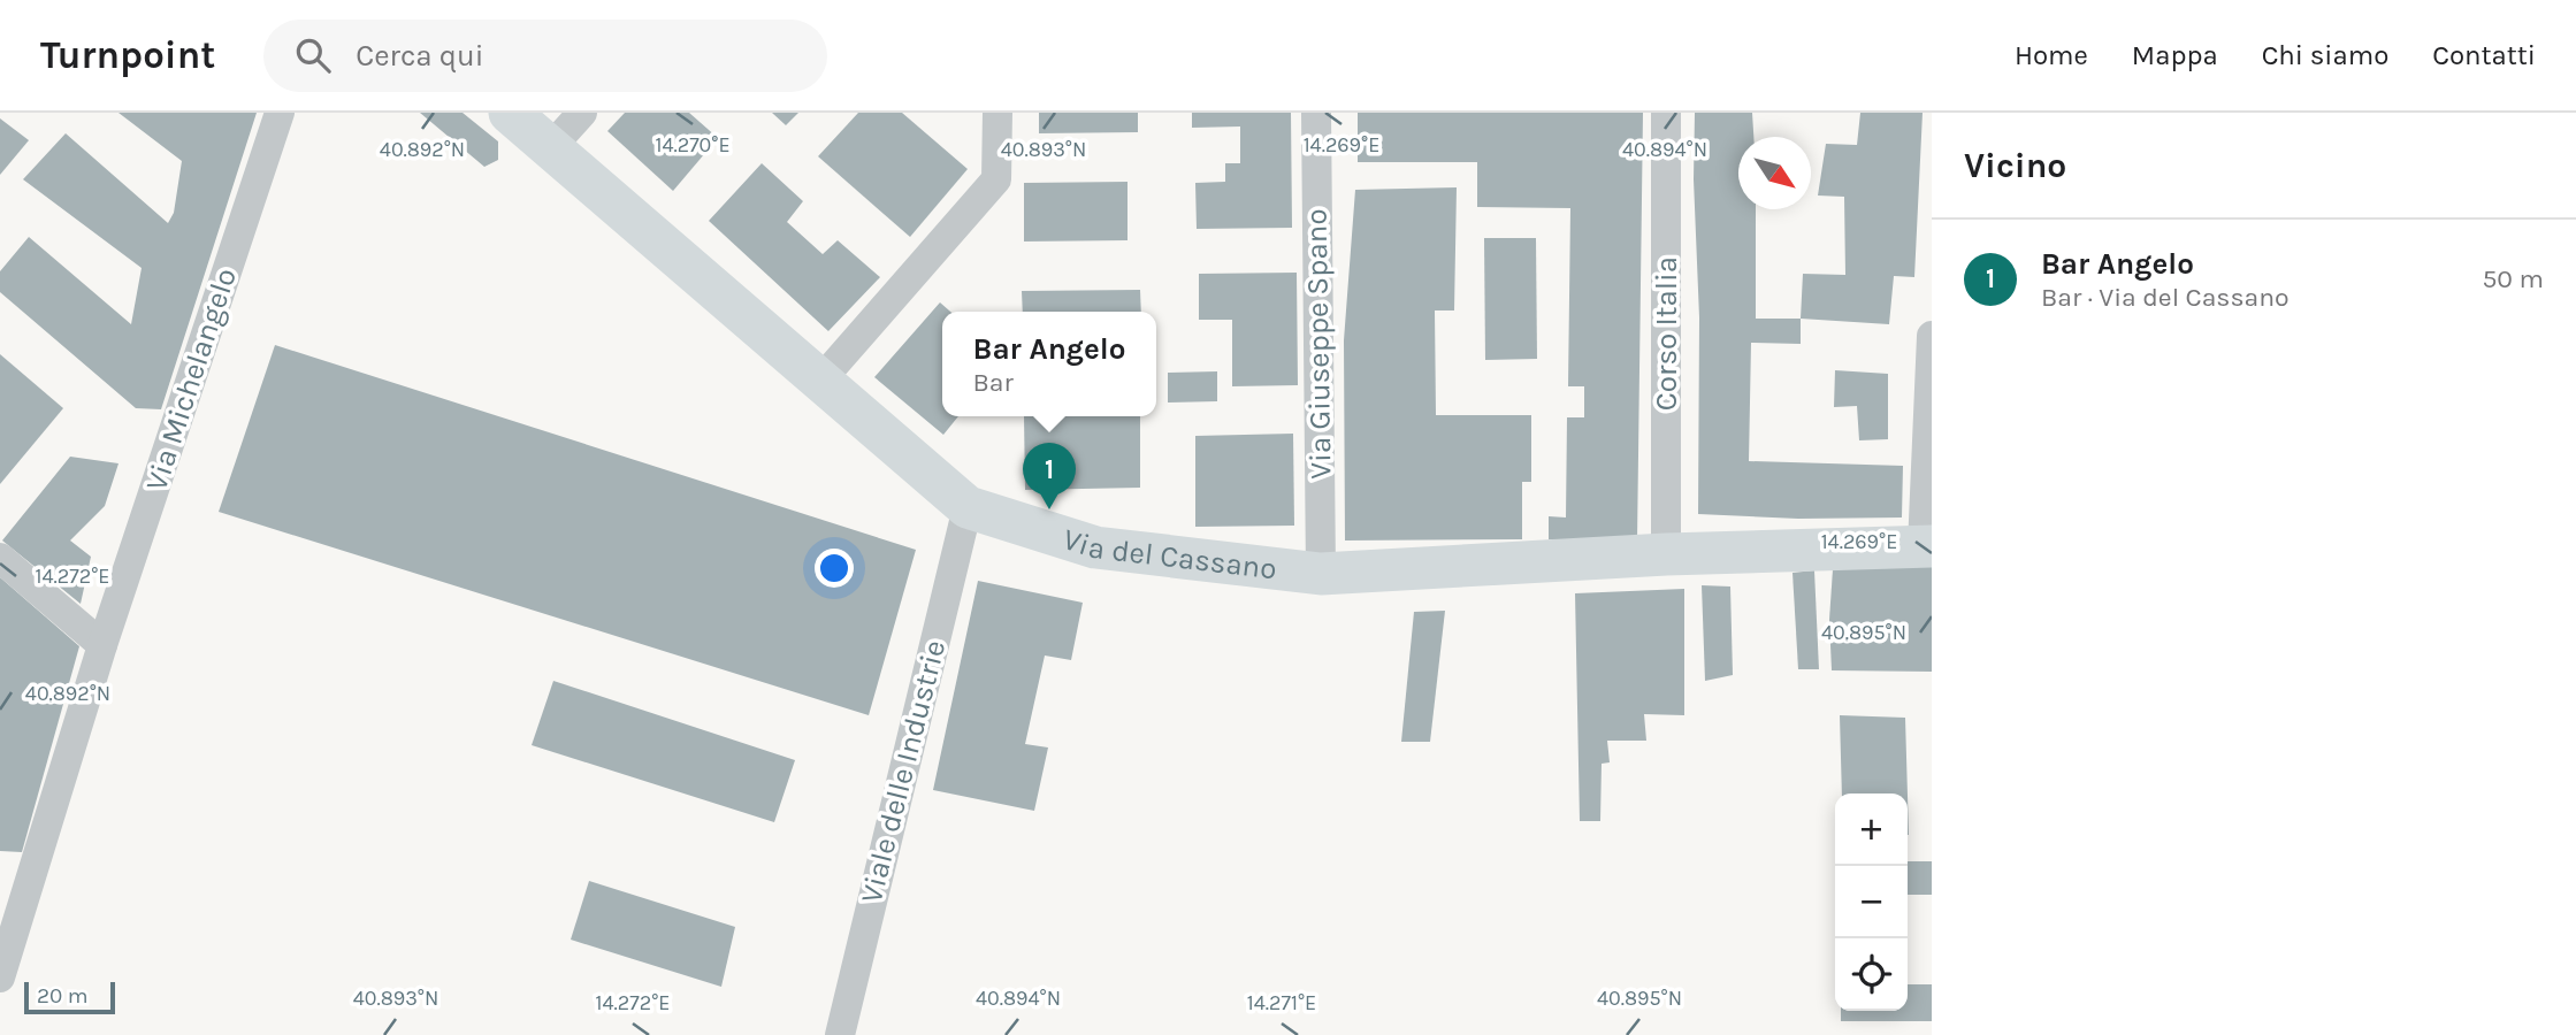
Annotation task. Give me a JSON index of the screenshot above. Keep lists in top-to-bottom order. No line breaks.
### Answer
{"streets":{"main road":["Via del Cassano"],"street":["Corso Italia","Via Giuseppe Spano","Via Michelangelo","Viale delle Industrie"]},"crossings":[["Corso Italia","Via del Cassano"],["Via Giuseppe Spano","Via del Cassano"],["Via del Cassano","Viale delle Industrie"]],"scale_bar":"20 m","north":"bottom right","page":{"header":"Turnpoint","search":"Cerca qui","nav":["Home","Mappa","Chi siamo","Contatti"],"heading":"Vicino","list":[{"mark":"1","name":"Bar Angelo","note":"Bar · Via del Cassano","value":"50 m"}],"popup":["Bar Angelo","Bar"],"pins":"1","map_buttons":["+","−"],"scale":"20 m"},"coordinates":["14.270°E","14.269°E","40.893°N","40.894°N","40.892°N","14.272°E","40.895°N","14.271°E"]}
